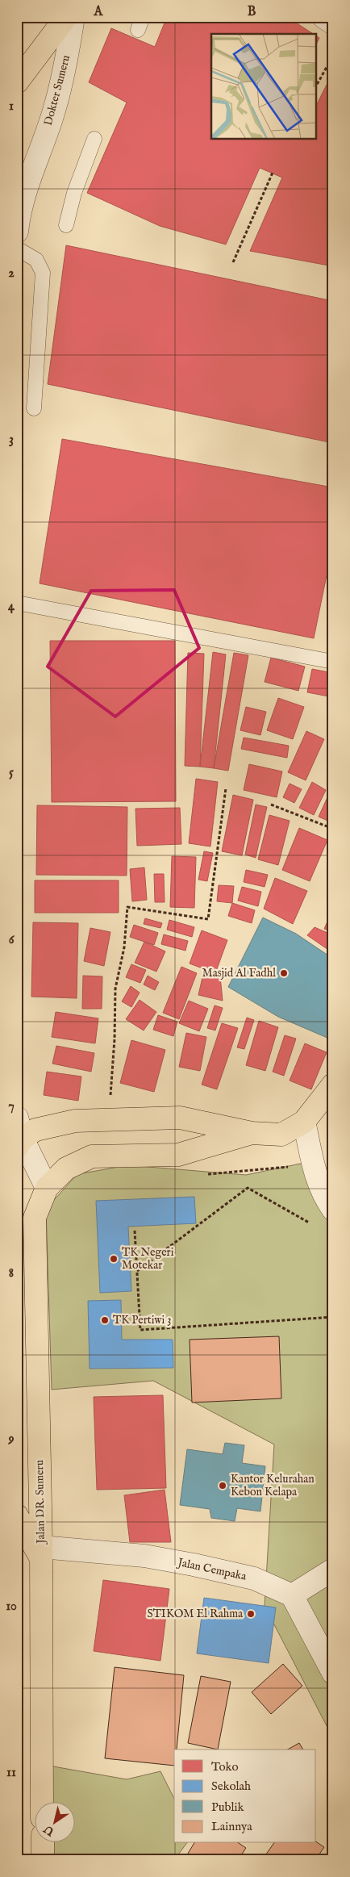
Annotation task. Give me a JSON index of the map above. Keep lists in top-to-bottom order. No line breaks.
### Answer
{"streets":{"main road":["Jalan DR. Sumeru"],"street":["Dokter Sumeru","Jalan Cempaka"]},"crossings":[["Jalan DR. Sumeru","Jalan Cempaka"]],"places":["Masjid Al Fadhl","TK Negeri Motekar","TK Pertiwi 3","Kantor Kelurahan Kebon Kelapa","STIKOM El Rahma"],"legend":["Toko","Sekolah","Publik","Lainnya"],"north":"bottom left","grid":{"columns":["A","B"],"rows":["1","2","3","4","5","6","7","8","9","10","11"]}}
